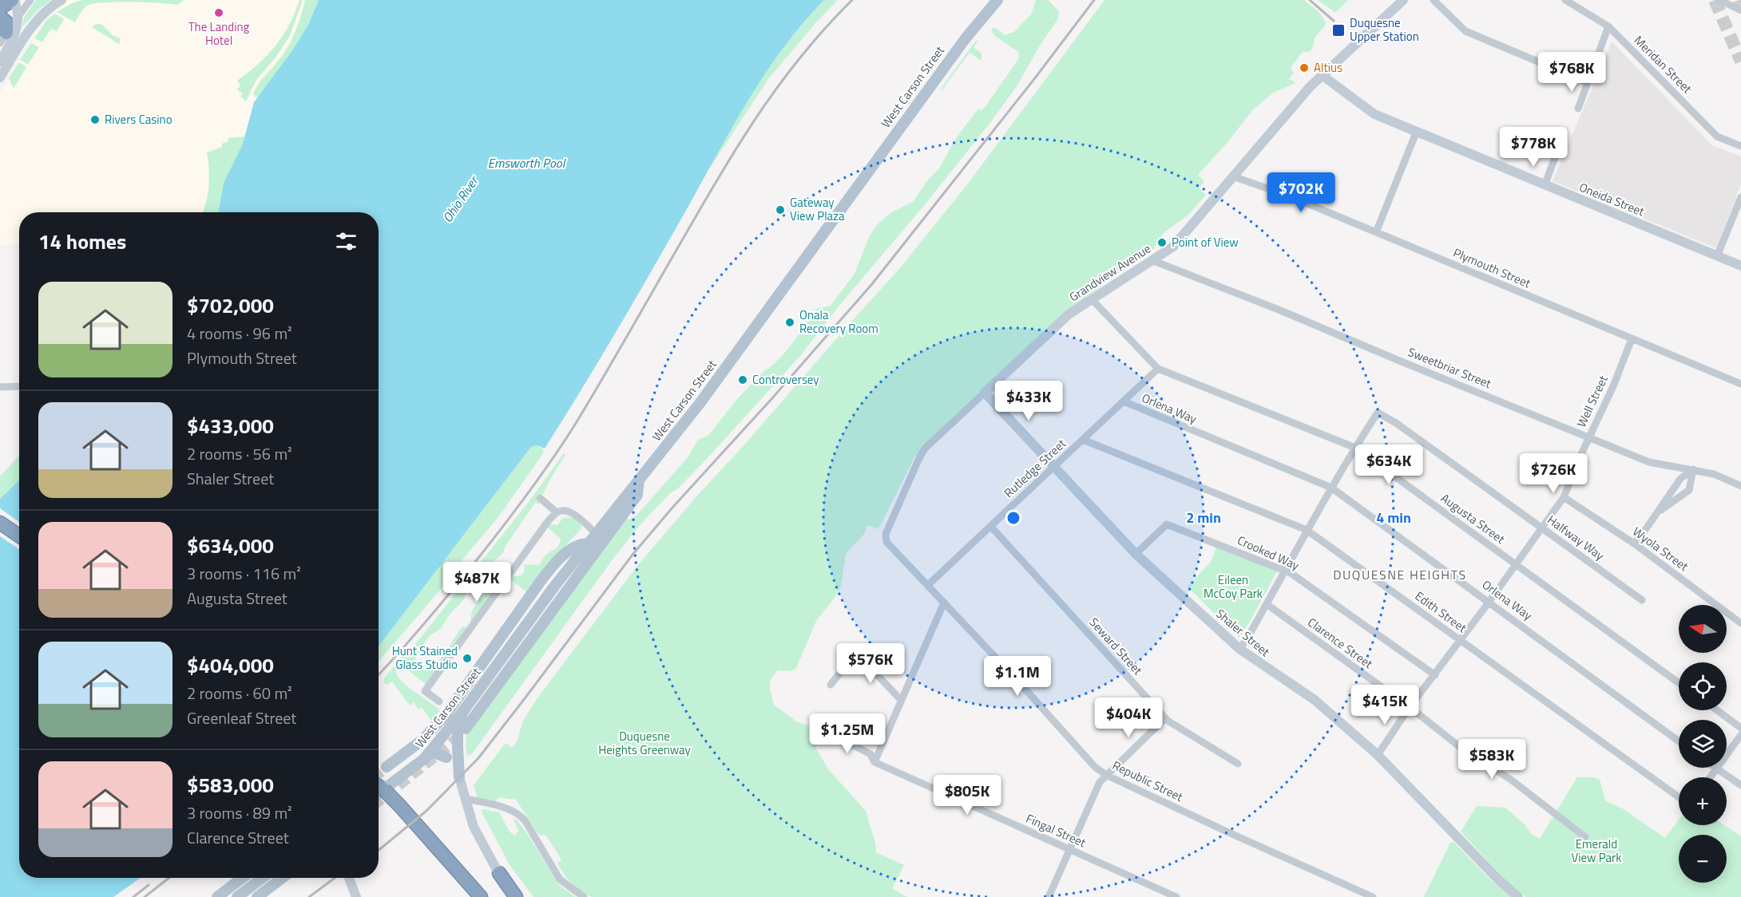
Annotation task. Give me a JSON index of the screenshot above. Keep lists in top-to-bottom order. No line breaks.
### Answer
{"streets":{"main road":["West Carson Street"],"street":["Meridan Street","Oneida Street","Plymouth Street","Grandview Avenue","Sweetbriar Street","Well Street","Orlena Way","Rutledge Street","Augusta Street","Halfway Way","Wyola Street","Crooked Way","Edith Street","Shaler Street","Clarence Street","Seward Street","Republic Street","Fingal Street"]},"crossings":[["Oneida Street","Grandview Avenue"],["Plymouth Street","Grandview Avenue"],["Plymouth Street","Well Street"],["Grandview Avenue","Sweetbriar Street"],["Grandview Avenue","Augusta Street"],["Grandview Avenue","Shaler Street"],["Grandview Avenue","Republic Street"],["Sweetbriar Street","Well Street"],["Well Street","Orlena Way"],["Well Street","Augusta Street"],["Well Street","Halfway Way"],["Well Street","Wyola Street"],["Well Street","Crooked Way"],["Well Street","Edith Street"],["Well Street","Shaler Street"],["Well Street","Clarence Street"],["Orlena Way","Rutledge Street"],["Rutledge Street","Augusta Street"],["Rutledge Street","Edith Street"],["Rutledge Street","Shaler Street"],["Rutledge Street","Seward Street"],["Rutledge Street","Republic Street"],["Augusta Street","Halfway Way"],["Crooked Way","Shaler Street"]],"districts":["DUQUESNE HEIGHTS"],"water":["Emsworth Pool","Ohio River"],"parks":["Eileen McCoy Park","Duquesne Heights Greenway","Emerald View Park"],"places":{"other":["The Landing Hotel","Altius","Rivers Casino","Gateway View Plaza","Point of View","Onala Recovery Room","Controversey","Hunt Stained Glass Studio"],"transit":["Duquesne Upper Station"]},"north":"left","page":{"price":["$768K","$778K","$702K","$433K","$634K","$726K","$487K","$576K","$1.1M","$415K","$404K","$1.25M","$583K","$805K"],"heading":"14 homes","list":[{"name":"$702,000","note":"4 rooms · 96 m² · Plymouth Street"},{"name":"$433,000","note":"2 rooms · 56 m² · Shaler Street"},{"name":"$634,000","note":"3 rooms · 116 m² · Augusta Street"},{"name":"$404,000","note":"2 rooms · 60 m² · Greenleaf Street"},{"name":"$583,000","note":"3 rooms · 89 m² · Clarence Street"}],"map_buttons":["+","−"]},"rings":["2 min","4 min"]}
